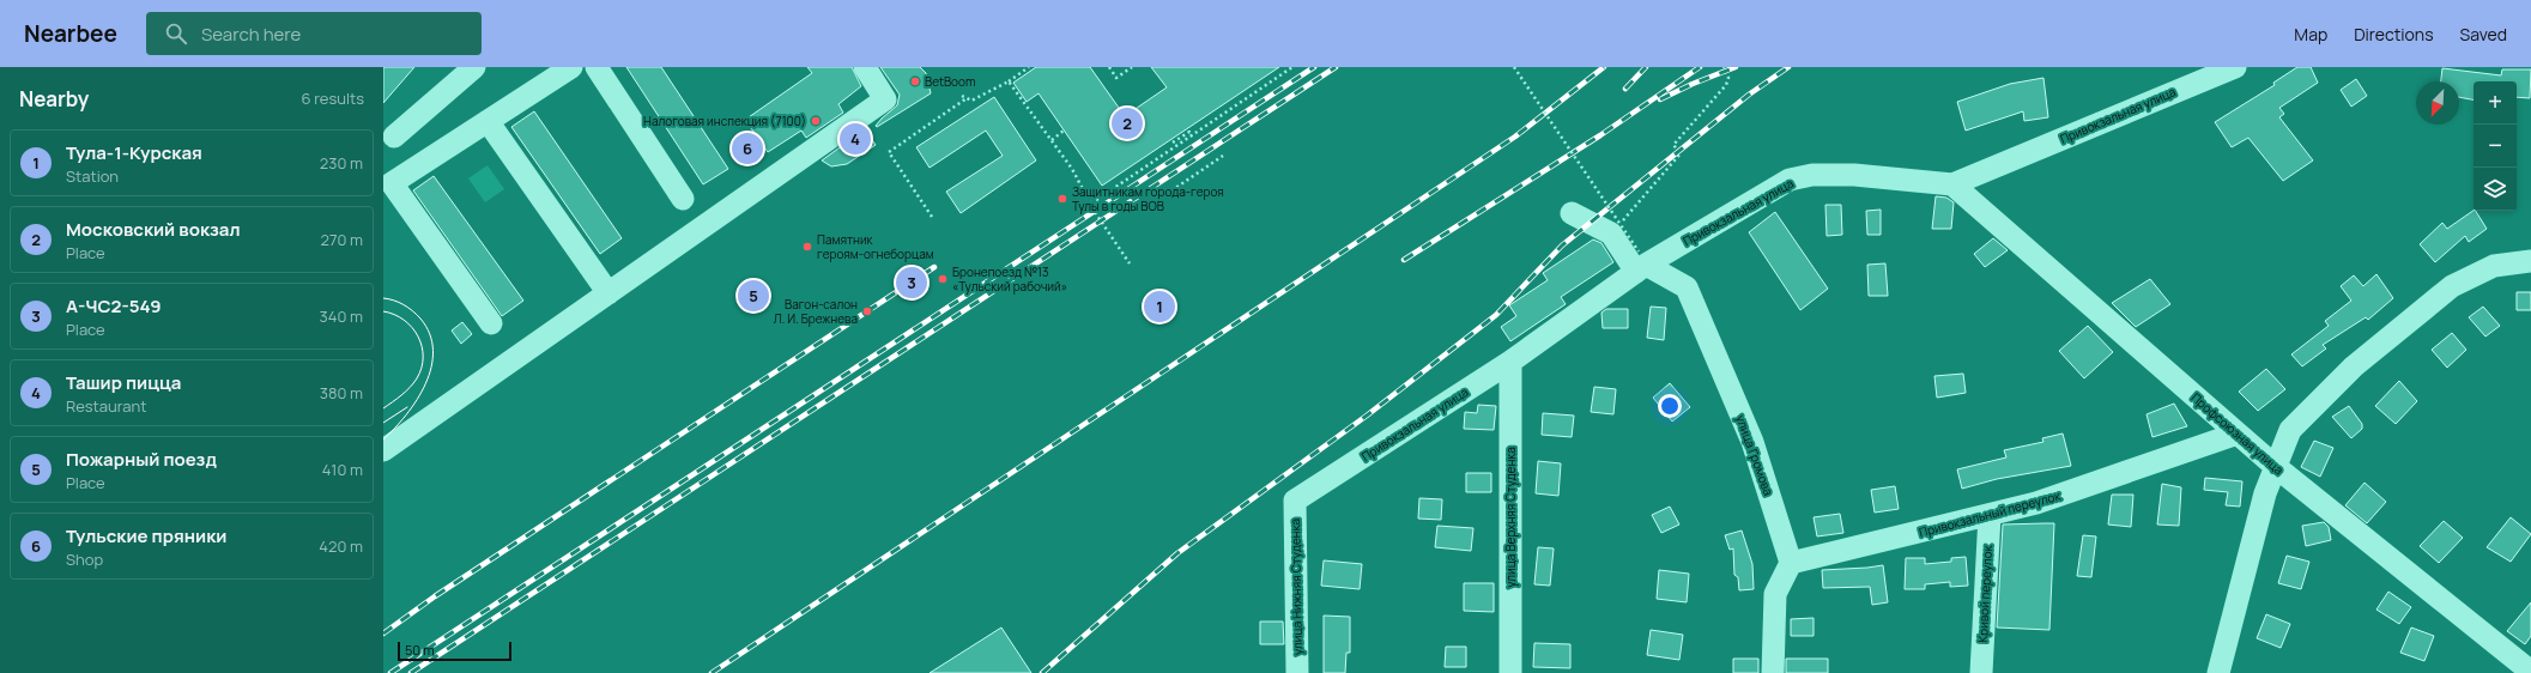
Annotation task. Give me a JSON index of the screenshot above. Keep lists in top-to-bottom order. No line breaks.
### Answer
{"streets":{"street":["Привокзальная улица","Профсоюзная улица","улица Громова","Привокзальный переулок","улица Верхняя Cтуденка","улица Нижняя Cтуденкa","Кривой переулок"]},"crossings":[["Привокзальная улица","Профсоюзная улица"],["Привокзальная улица","улица Громова"],["Привокзальная улица","улица Верхняя Cтуденка"],["Привокзальная улица","улица Нижняя Cтуденкa"],["Профсоюзная улица","Привокзальный переулок"],["улица Громова","Привокзальный переулок"],["Привокзальный переулок","Кривой переулок"]],"places":["BetBoom","Налоговая инспекция (7100)","Защитникам города-героя Тулы в годы ВОВ","Памятник героям-огнеборцам","Бронепоезд №13 «Тульский рабочий»","Вагон-салон Л. И. Брежнева"],"scale_bar":"50 m","north":"bottom left","page":{"header":"Nearbee","search":"Search here","nav":["Map","Directions","Saved"],"heading":["Nearby","6 results"],"map_buttons":["+","−"],"pins":["2","4","6","3","5","1"],"list":[{"mark":"1","name":"Тула-1-Курская","note":"Station","value":"230 m"},{"mark":"2","name":"Московский вокзал","note":"Place","value":"270 m"},{"mark":"3","name":"А-ЧС2-549","note":"Place","value":"340 m"},{"mark":"4","name":"Ташир пицца","note":"Restaurant","value":"380 m"},{"mark":"5","name":"Пожарный поезд","note":"Place","value":"410 m"},{"mark":"6","name":"Тульские пряники","note":"Shop","value":"420 m"}],"scale":"50 m"}}
